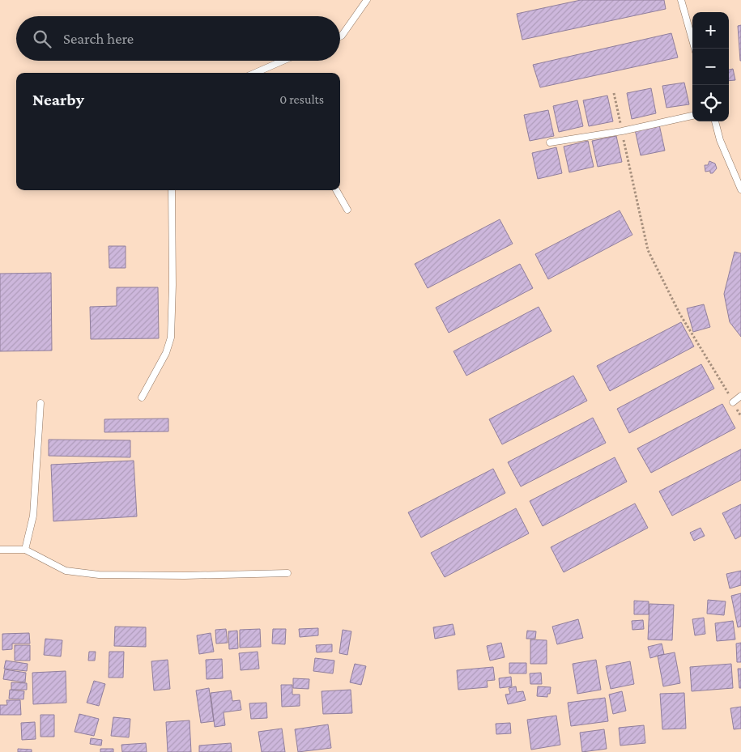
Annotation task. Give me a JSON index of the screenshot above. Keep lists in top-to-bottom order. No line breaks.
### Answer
{"page":{"map_buttons":["+","−"],"search":"Search here","heading":["Nearby","0 results"]}}
